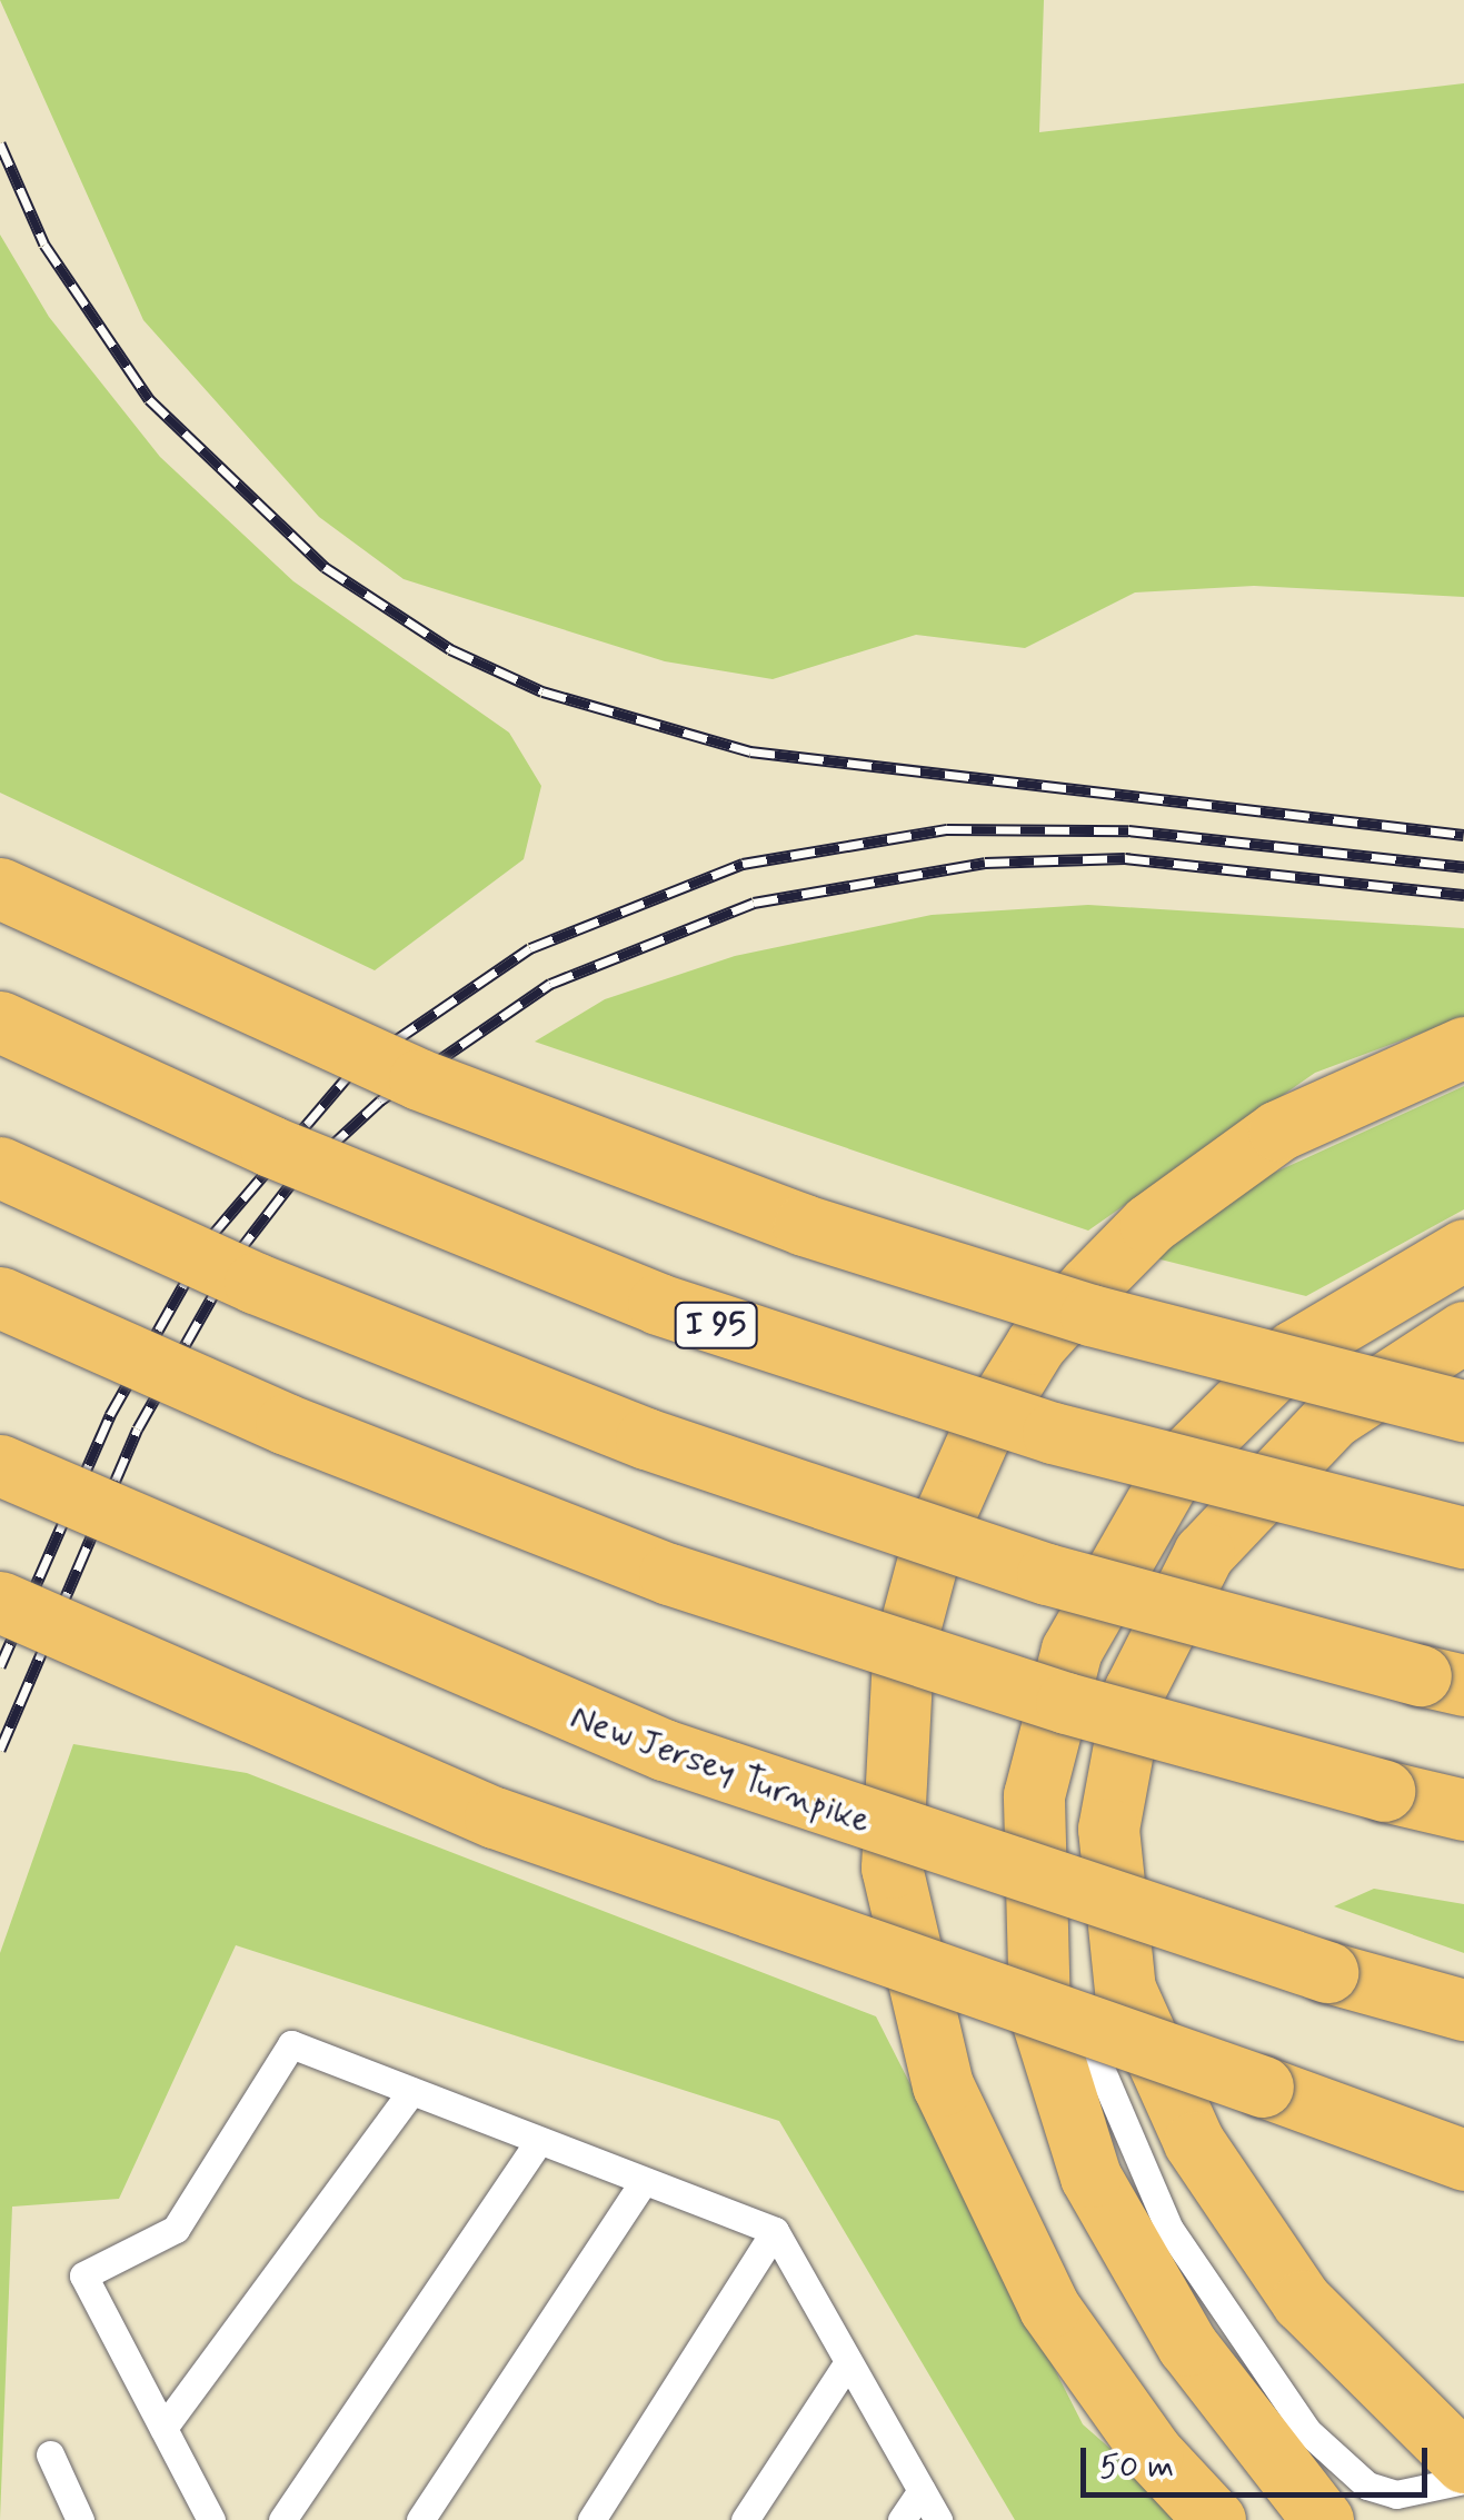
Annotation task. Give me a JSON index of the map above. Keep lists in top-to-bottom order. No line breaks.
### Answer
{"streets":{"highway":["I 95","New Jersey Turnpike"]},"scale_bar":"50 m"}
